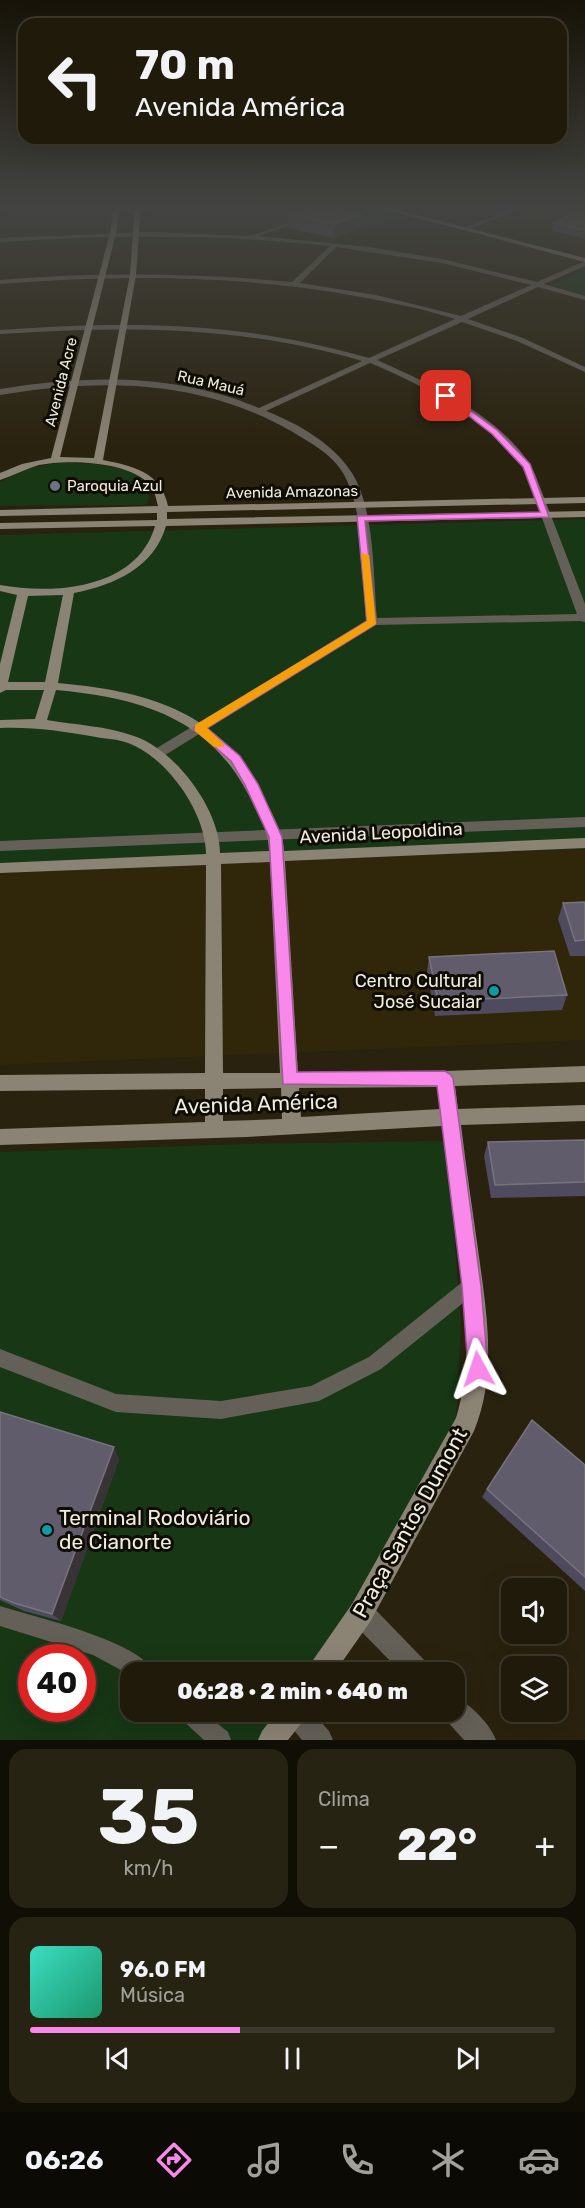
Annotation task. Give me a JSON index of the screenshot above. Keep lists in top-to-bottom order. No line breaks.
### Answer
{"streets":{"street":["Avenida Acre","Rua Mauá","Avenida Amazonas","Avenida Leopoldina","Avenida América","Praça Santos Dumont"]},"crossings":[["Avenida Acre","Rua Mauá"],["Rua Mauá","Avenida Amazonas"],["Avenida América","Praça Santos Dumont"]],"places":["Paroquia Azul","Centro Cultural José Sucaiar","Terminal Rodoviário de Cianorte"],"page":{"turn":["70 m","Avenida América"],"limit":"40","trip":"06:28 · 2 min · 640 m","tile":[["35","km/h"],"Clima"],"heat":["−","22°","+"],"song":["96.0 FM","Música"],"tabs":"06:26"}}
